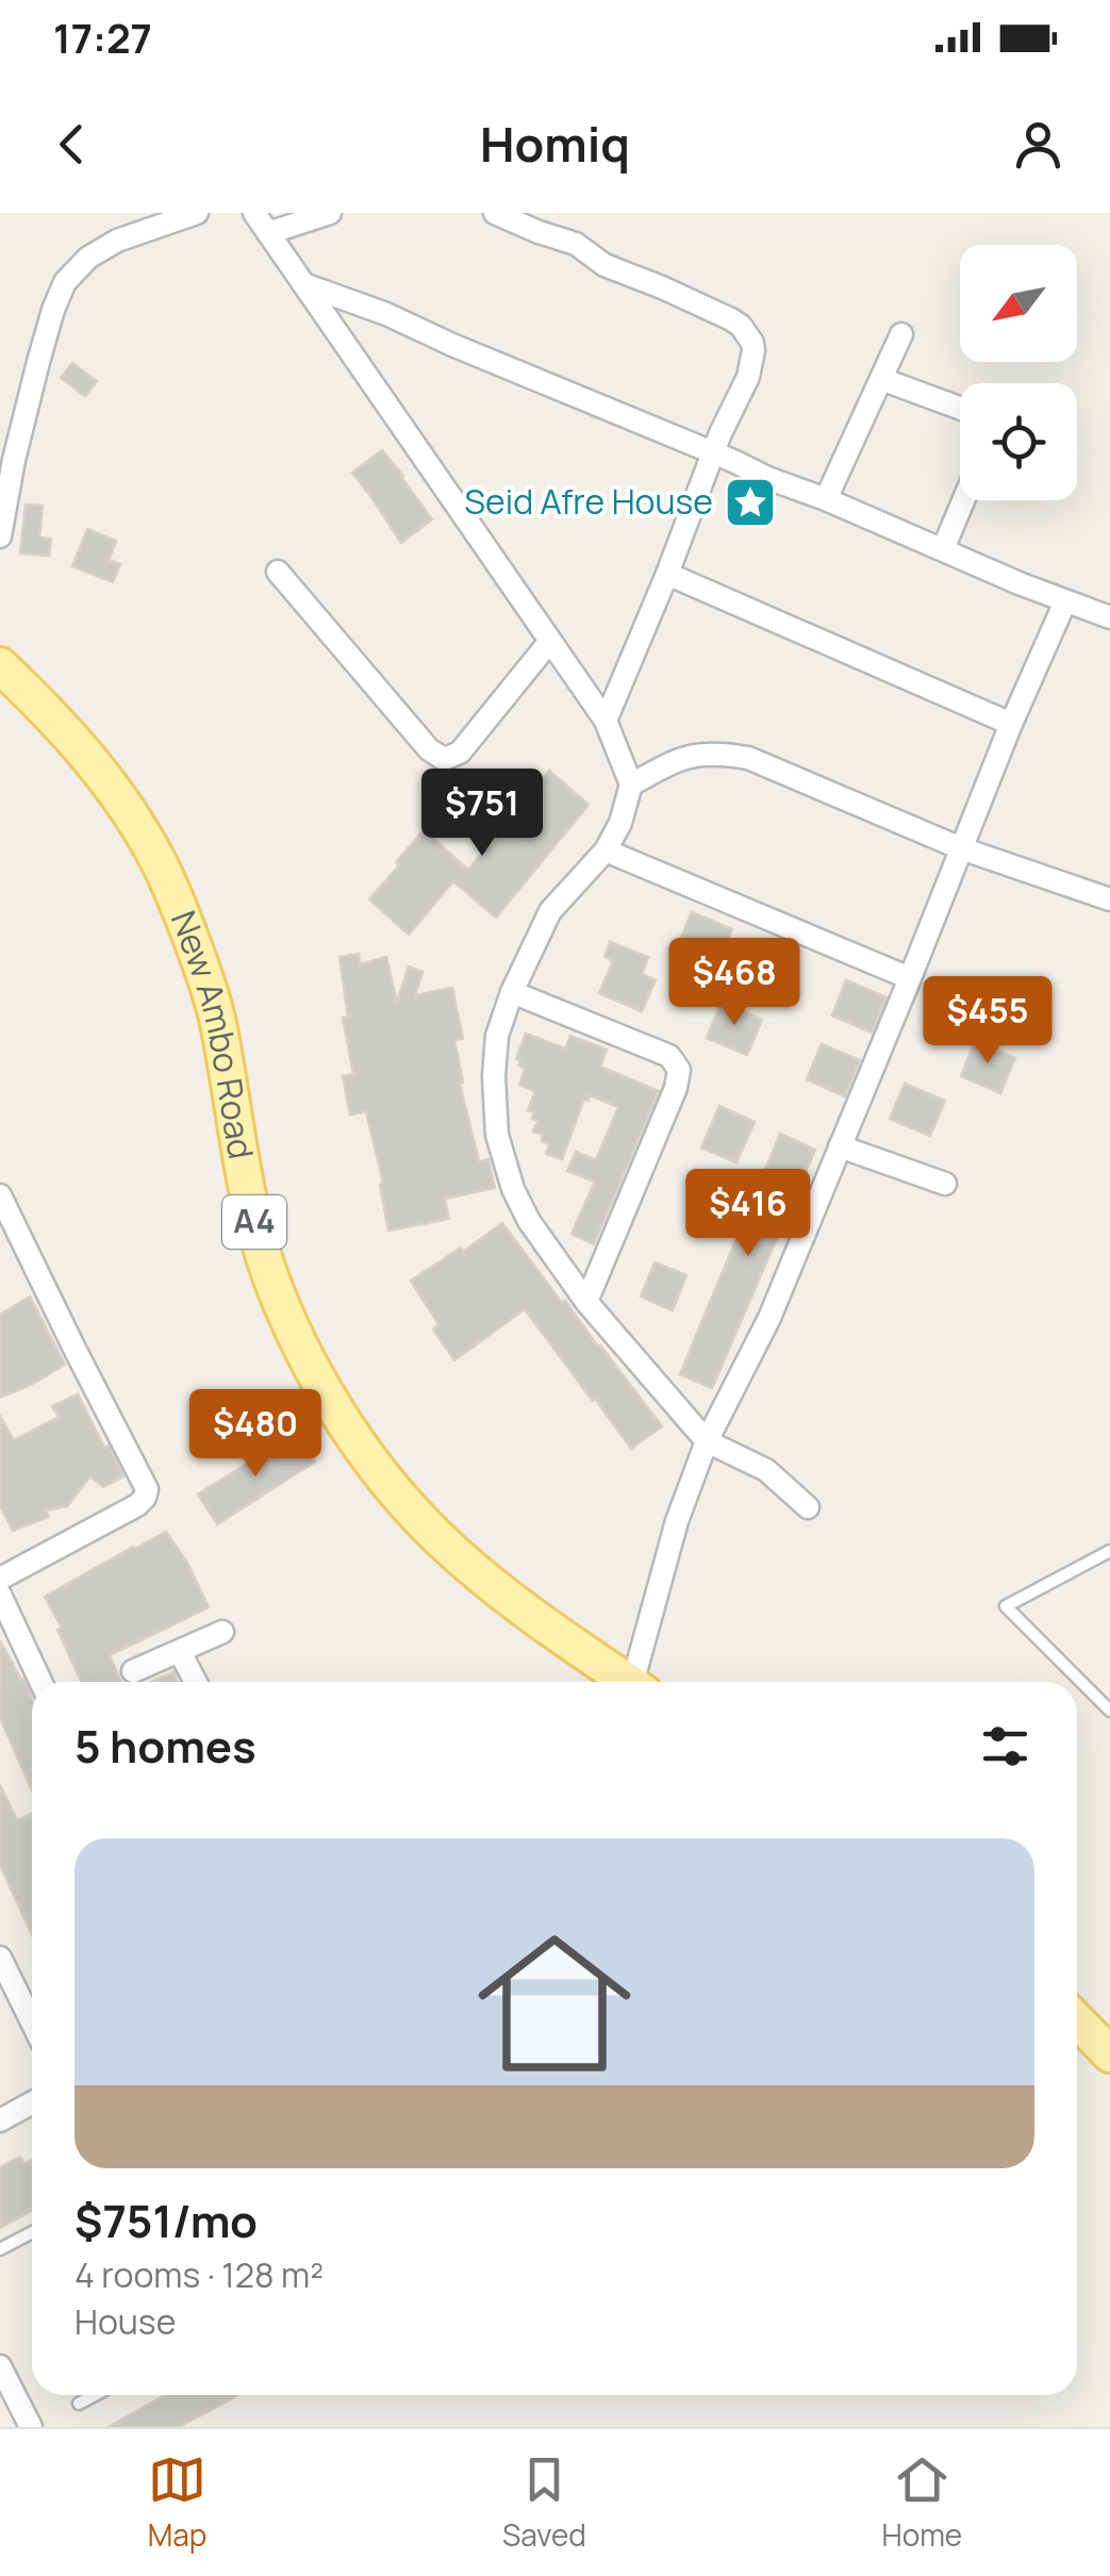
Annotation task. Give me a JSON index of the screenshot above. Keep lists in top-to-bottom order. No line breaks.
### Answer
{"streets":{"main road":["New Ambo Road","A4"]},"places":{"place":["Seid Afre House"]},"north":"bottom left","page":{"status":"17:27","header":"Homiq","price":["$751","$468","$455","$416","$480"],"heading":"5 homes","list":[{"name":"$751/mo","note":"4 rooms · 128 m² · House"}],"tabs":["Map","Saved","Home"]}}
